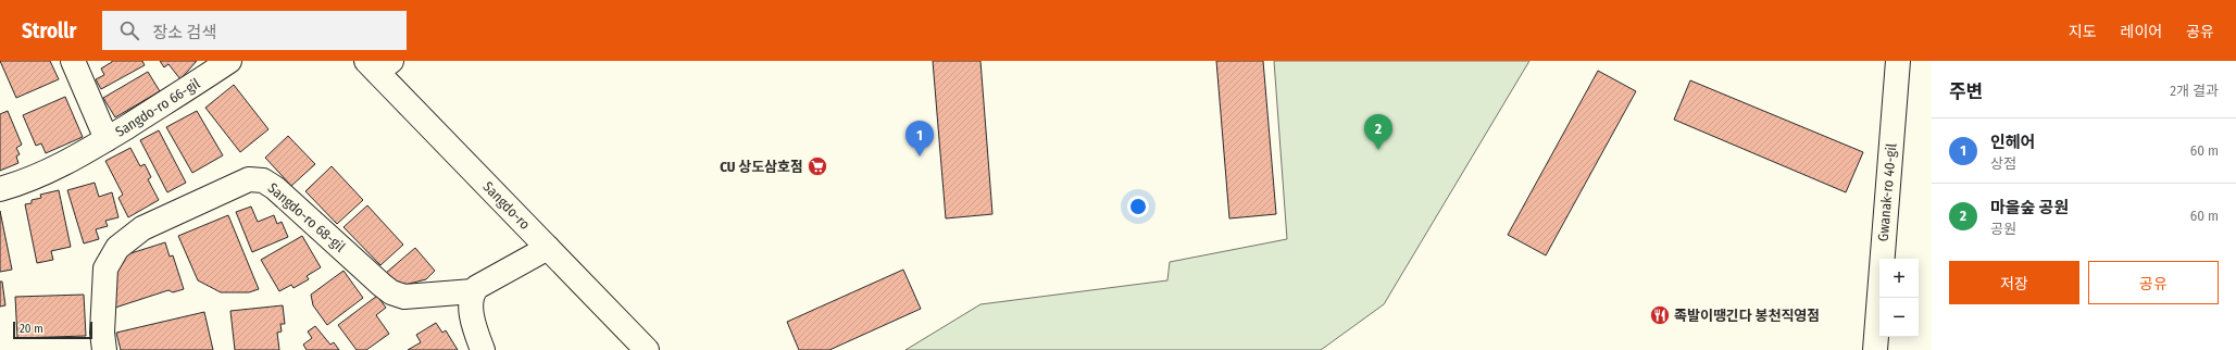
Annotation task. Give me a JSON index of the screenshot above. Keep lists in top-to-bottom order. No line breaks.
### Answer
{"streets":{"main road":["Sangdo-ro 66-gil","Gwanak-ro 40-gil","Sangdo-ro","Sangdo-ro 68-gil"]},"crossings":[["Sangdo-ro","Sangdo-ro 68-gil"]],"places":{"supermarket":["CU 상도삼호점"],"restaurant":["족발이땡긴다 봉천직영점"]},"scale_bar":"20 m","page":{"header":"Strollr","search":"장소 검색","nav":["지도","레이어","공유"],"heading":["주변","2개 결과"],"pins":["2","1"],"list":[{"mark":"1","name":"인헤어","note":"상점","value":"60 m"},{"mark":"2","name":"마을숲 공원","note":"공원","value":"60 m"}],"buttons":["저장","공유"],"map_buttons":["+","−"],"scale":"20 m"}}
